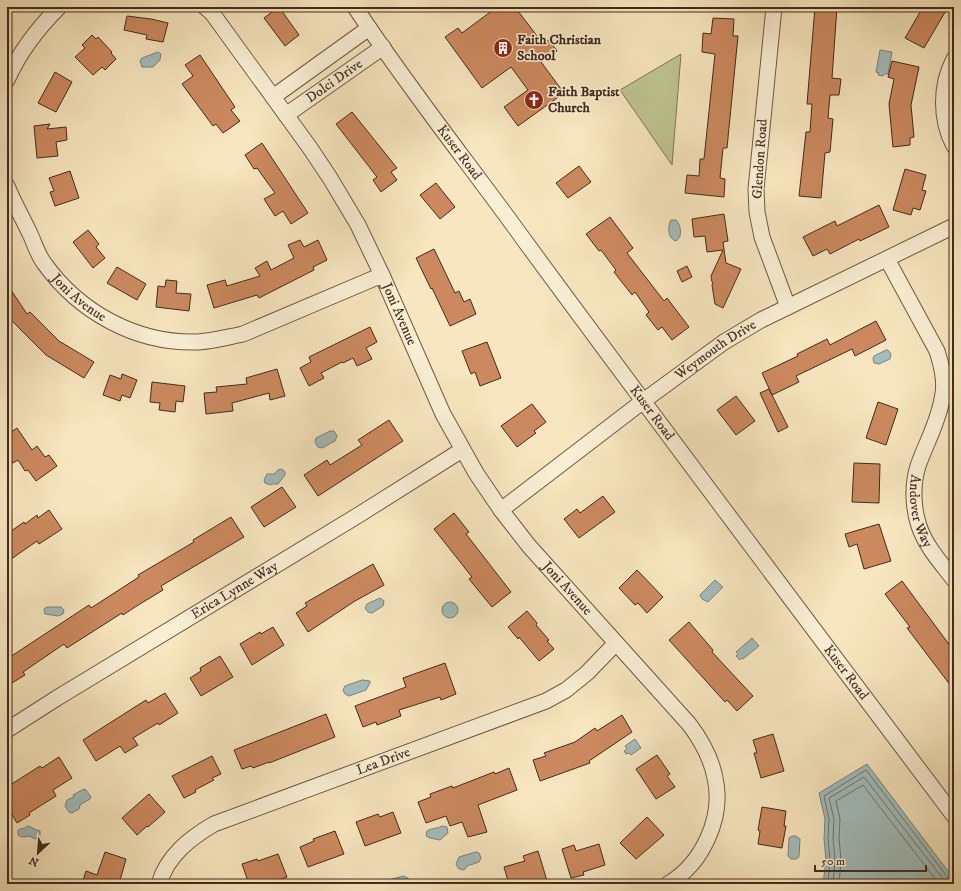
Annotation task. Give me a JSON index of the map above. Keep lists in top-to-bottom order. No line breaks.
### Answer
{"streets":{"street":["Dolci Drive","Kuser Road","Glendon Road","Joni Avenue","Weymouth Drive","Andover Way","Erica Lynne Way","Lea Drive"]},"crossings":[["Dolci Drive","Kuser Road"],["Dolci Drive","Joni Avenue"],["Kuser Road","Weymouth Drive"],["Glendon Road","Weymouth Drive"],["Joni Avenue","Weymouth Drive"],["Joni Avenue","Erica Lynne Way"],["Joni Avenue","Lea Drive"],["Weymouth Drive","Andover Way"]],"places":{"building":["Faith Christian School"],"church":["Faith Baptist Church"]},"scale_bar":"50 m","north":"bottom left"}
